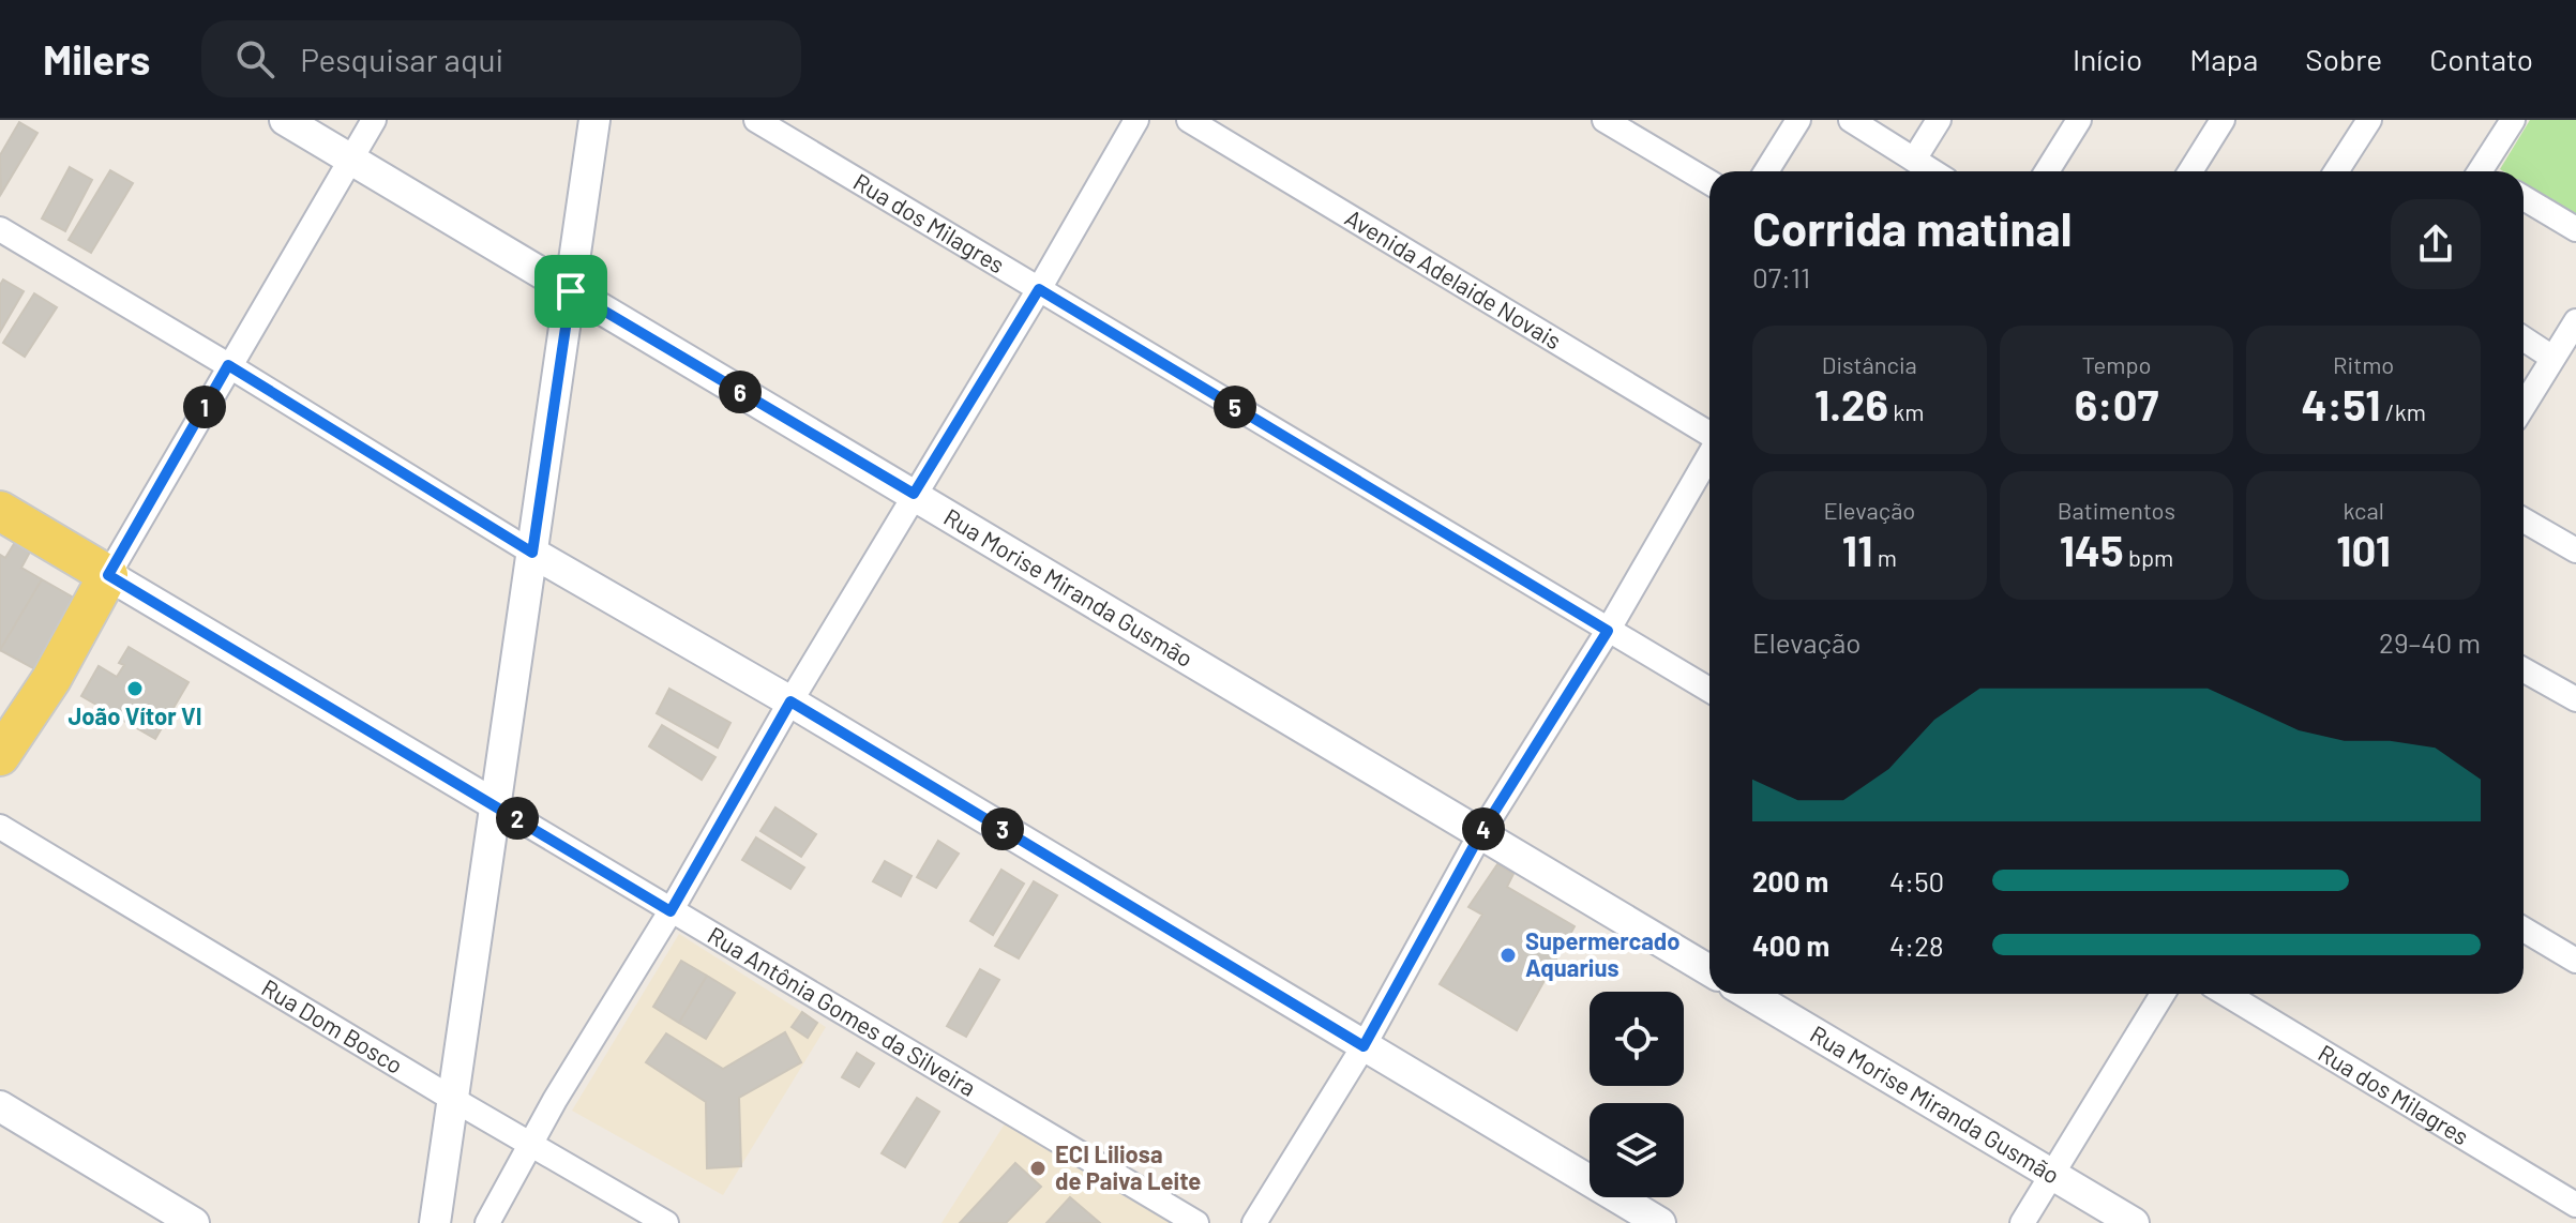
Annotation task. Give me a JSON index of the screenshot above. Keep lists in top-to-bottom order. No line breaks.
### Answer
{"streets":{"main road":["Rua Antônia Gomes da Silveira"],"street":["Rua dos Milagres","Avenida Adelaide Novais","Rua Morise Miranda Gusmão","Rua Dom Bosco"]},"places":["João Vítor VI","Supermercado Aquarius","ECI Liliosa de Paiva Leite"],"page":{"header":"Milers","search":"Pesquisar aqui","nav":["Início","Mapa","Sobre","Contato"],"heading":["Corrida matinal","07:11"],"stats":[["Distância","1.26 km"],["Tempo","6:07"],["Ritmo","4:51 /km"],["Elevação","11 m"],["Batimentos","145 bpm"],["kcal","101"]],"pins":["6","1","5","2","3","4"],"chart":["Elevação","29–40 m"],"list":[{"name":"200 m","note":"4:50"},{"name":"400 m","note":"4:28"}]}}
